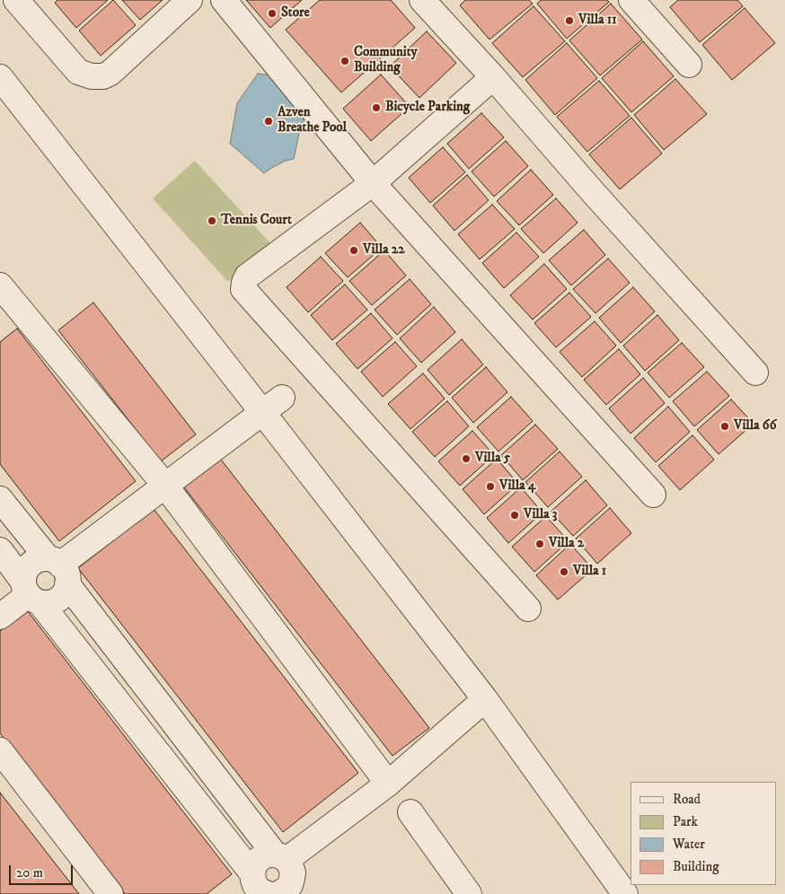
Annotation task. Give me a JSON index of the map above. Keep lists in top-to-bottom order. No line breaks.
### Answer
{"places":["Store","Villa 11","Community Building","Bicycle Parking","Azven Breathe Pool","Tennis Court","Villa 22","Villa 66","Villa 5","Villa 4","Villa 3","Villa 2","Villa 1"],"legend":["Road","Park","Water","Building"],"scale_bar":"20 m"}
